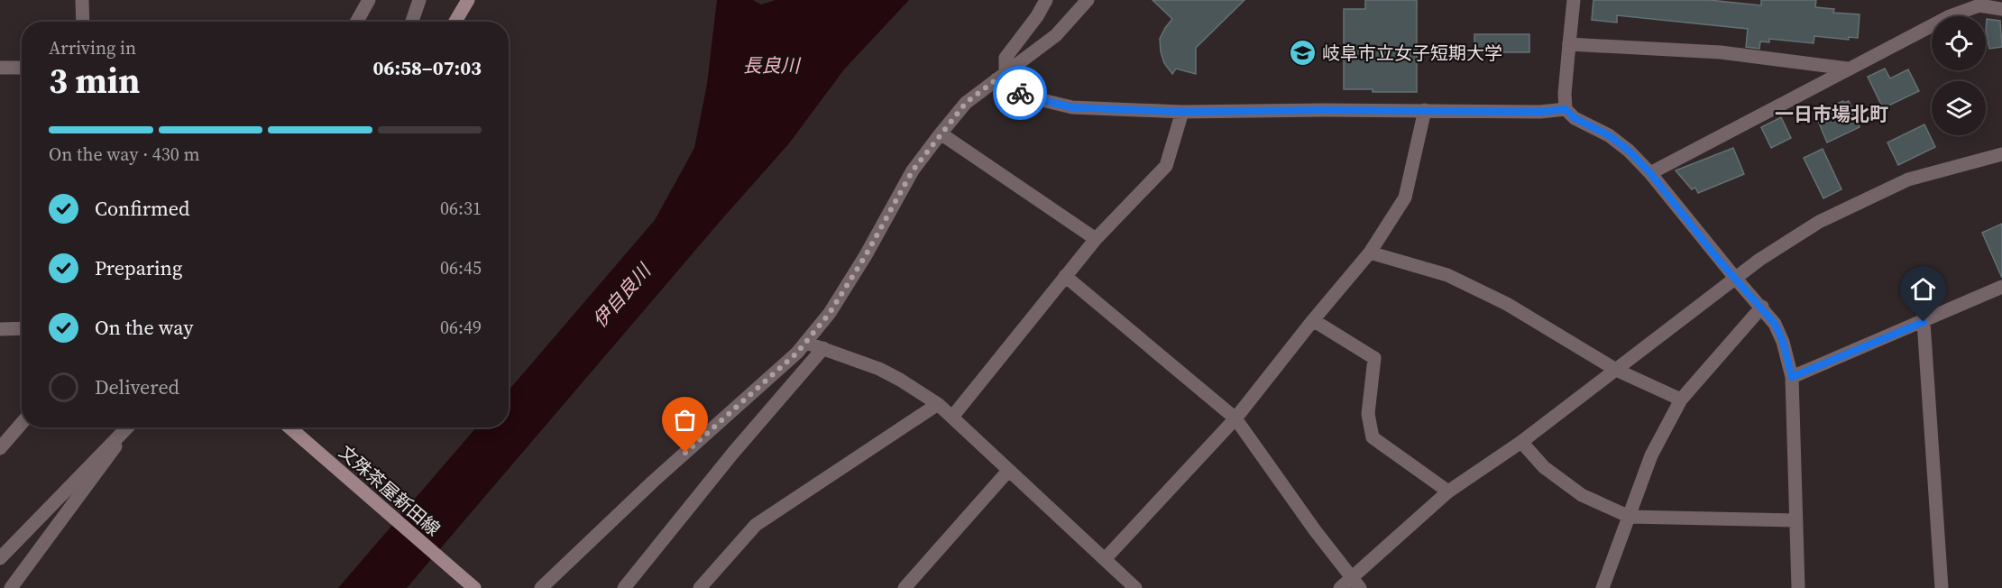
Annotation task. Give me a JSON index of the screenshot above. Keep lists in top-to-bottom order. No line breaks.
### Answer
{"streets":{"main road":["文殊茶屋新田線"]},"districts":["一日市場北町"],"water":["長良川","伊自良川"],"places":{"school or university":["岐阜市立女子短期大学"]},"page":{"heading":["3 min","Arriving in","06:58–07:03"],"bar":"On the way · 430 m","list":[["Confirmed","06:31"],["Preparing","06:45"],["On the way","06:49"],"Delivered"]}}
